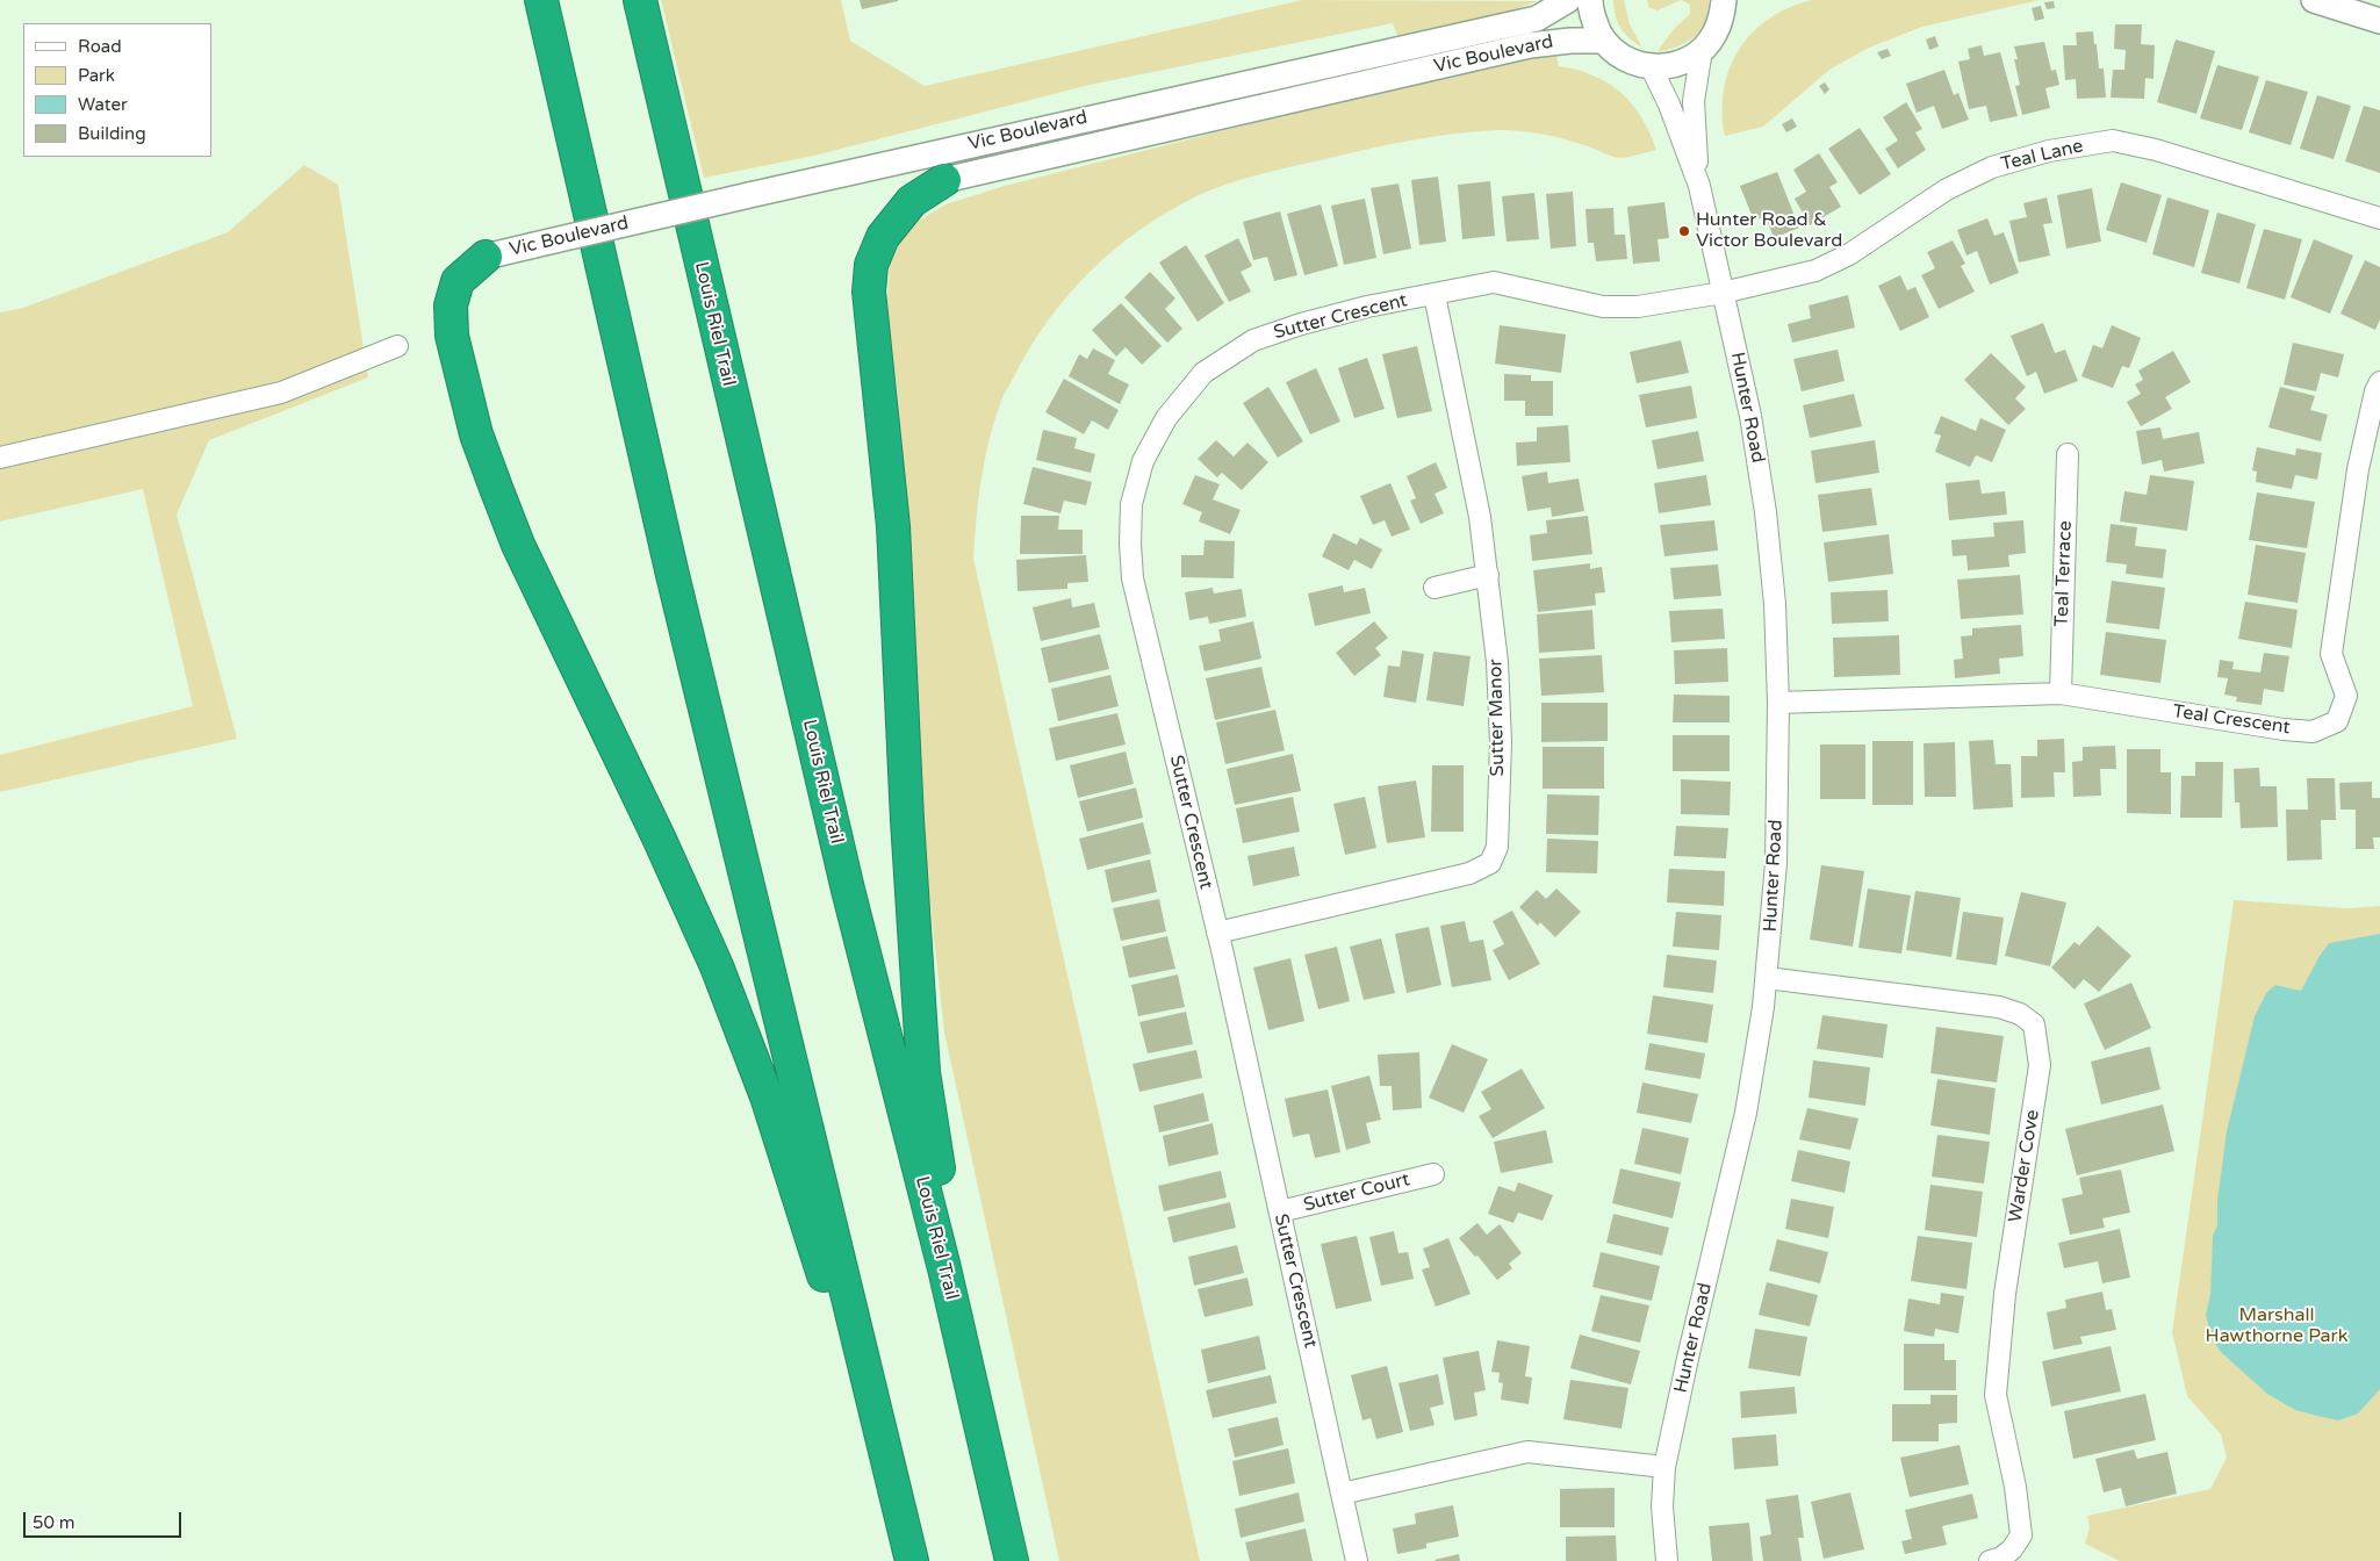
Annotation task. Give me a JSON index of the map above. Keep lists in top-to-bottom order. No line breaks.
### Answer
{"streets":{"highway":["Louis Riel Trail"],"street":["Vic Boulevard","Teal Lane","Sutter Crescent","Hunter Road","Teal Terrace","Sutter Manor","Teal Crescent","Warder Cove","Sutter Court"]},"crossings":[["Teal Lane","Sutter Crescent"],["Teal Lane","Hunter Road"],["Sutter Crescent","Hunter Road"],["Sutter Crescent","Sutter Manor"],["Sutter Crescent","Sutter Court"],["Hunter Road","Teal Crescent"],["Hunter Road","Warder Cove"],["Teal Terrace","Teal Crescent"]],"parks":["Marshall Hawthorne Park"],"places":["Hunter Road & Victor Boulevard"],"legend":["Road","Park","Water","Building"],"scale_bar":"50 m"}
